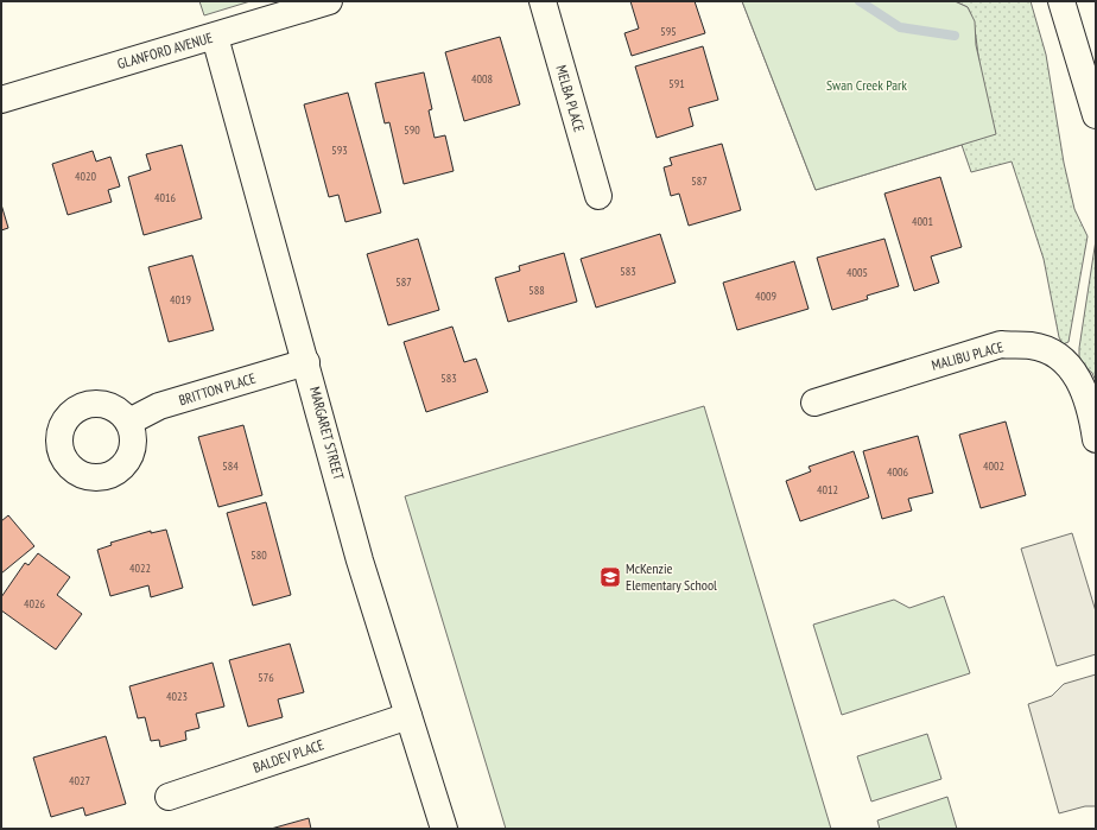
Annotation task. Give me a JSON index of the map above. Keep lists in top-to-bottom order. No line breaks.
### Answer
{"streets":{"street":["GLANFORD AVENUE","MELBA PLACE","MALIBU PLACE","BRITTON PLACE","MARGARET STREET","BALDEV PLACE"]},"crossings":[["GLANFORD AVENUE","MARGARET STREET"],["BRITTON PLACE","MARGARET STREET"],["MARGARET STREET","BALDEV PLACE"]],"parks":["Swan Creek Park"],"places":{"school or university":["McKenzie Elementary School"]},"house_numbers":["595","4008","591","590","593","4020","587","4016","4001","583","4005","587","588","4009","4019","583","584","4002","4006","4012","580","4022","4026","576","4023","4027"]}
